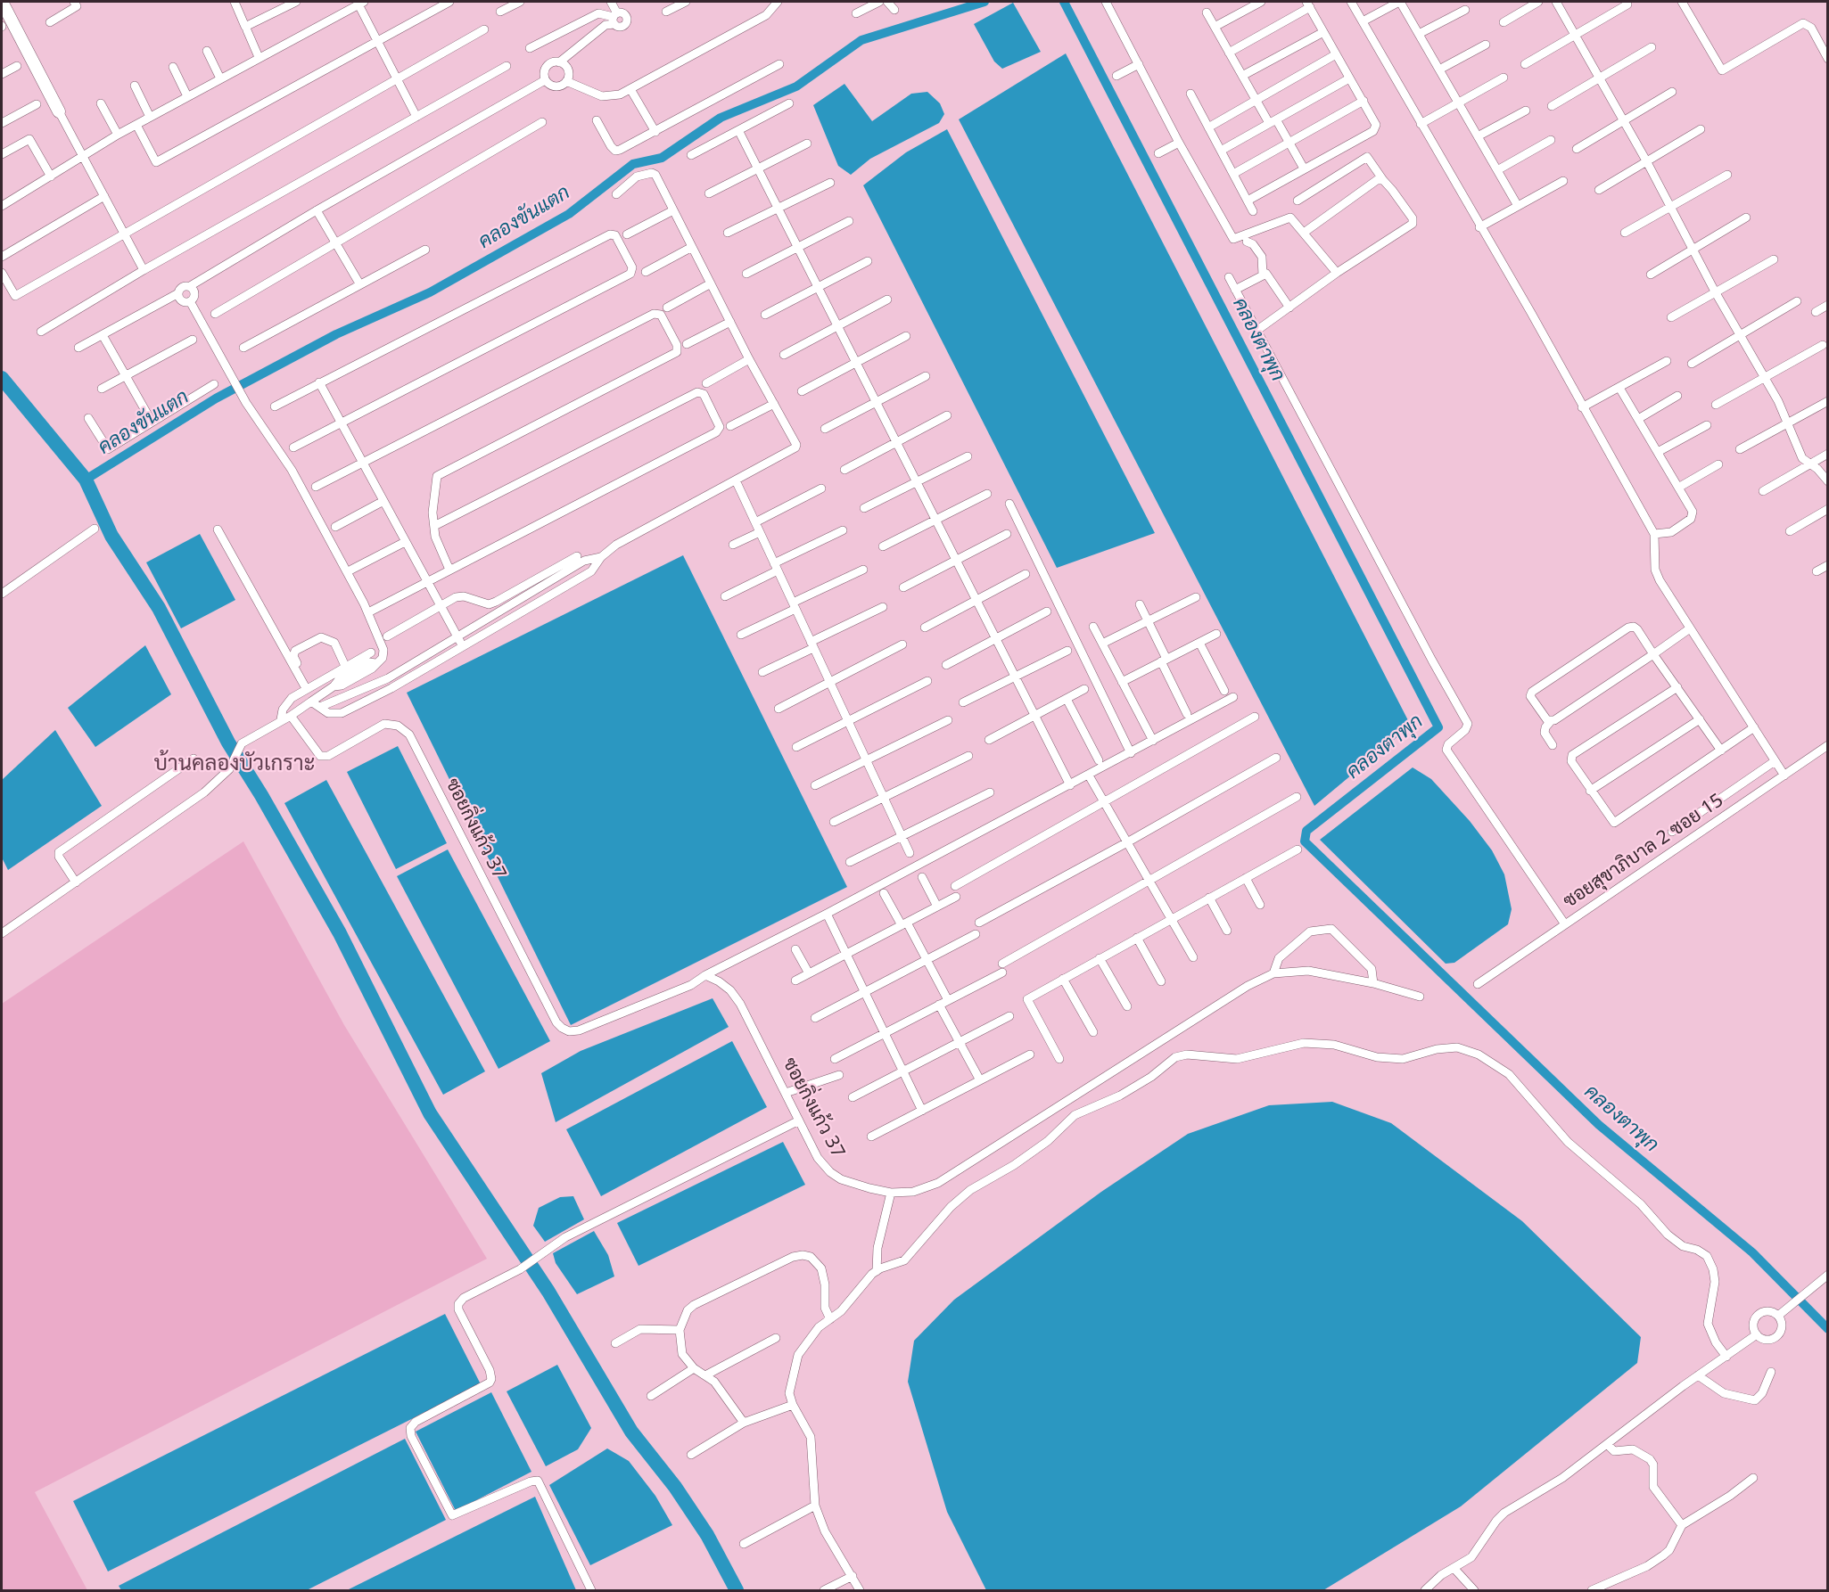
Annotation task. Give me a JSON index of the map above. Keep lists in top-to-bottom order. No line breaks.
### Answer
{"streets":{"street":["ซอยกิ่งแก้ว 37","ซอยสุขาภิบาล 2 ซอย 15"]},"districts":["บ้านคลองบัวเกราะ"],"water":["คลองขันแตก","คลองตาพุก"]}
